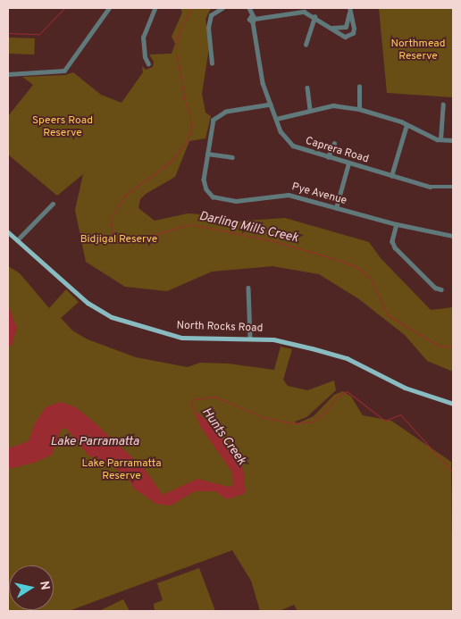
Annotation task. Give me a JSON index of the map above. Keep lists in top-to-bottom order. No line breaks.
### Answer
{"streets":{"main road":["North Rocks Road"],"street":["Caprera Road","Pye Avenue"]},"crossings":[["Caprera Road","Pye Avenue"]],"water":["Darling Mills Creek","Hunts Creek","Lake Parramatta"],"parks":["Northmead Reserve","Speers Road Reserve","Bidjigal Reserve","Lake Parramatta Reserve"],"north":"right"}
